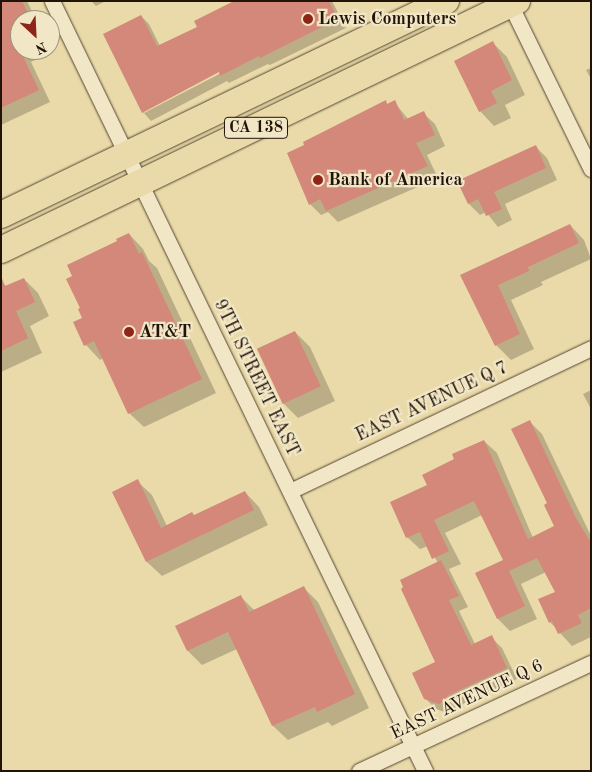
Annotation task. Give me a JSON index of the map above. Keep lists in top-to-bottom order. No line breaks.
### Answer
{"streets":{"highway":["CA 138"],"street":["9TH STREET EAST","EAST AVENUE Q 7","EAST AVENUE Q 6"]},"crossings":[["CA 138","9TH STREET EAST"],["9TH STREET EAST","EAST AVENUE Q 7"],["9TH STREET EAST","EAST AVENUE Q 6"]],"places":["Lewis Computers","Bank of America","AT&T"],"north":"bottom right"}
